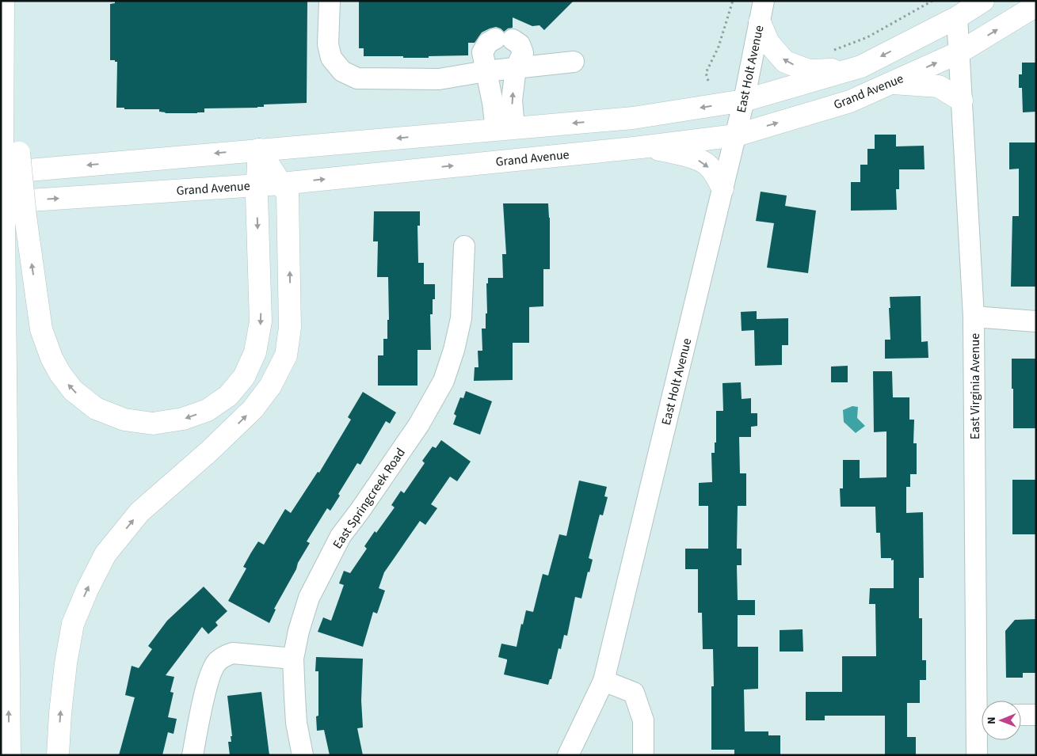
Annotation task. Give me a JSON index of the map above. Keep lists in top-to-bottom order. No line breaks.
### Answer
{"streets":{"main road":["Grand Avenue"],"street":["East Holt Avenue","East Virginia Avenue","East Springcreek Road"]},"crossings":[["East Holt Avenue","Grand Avenue"],["Grand Avenue","East Virginia Avenue"]],"north":"left"}
